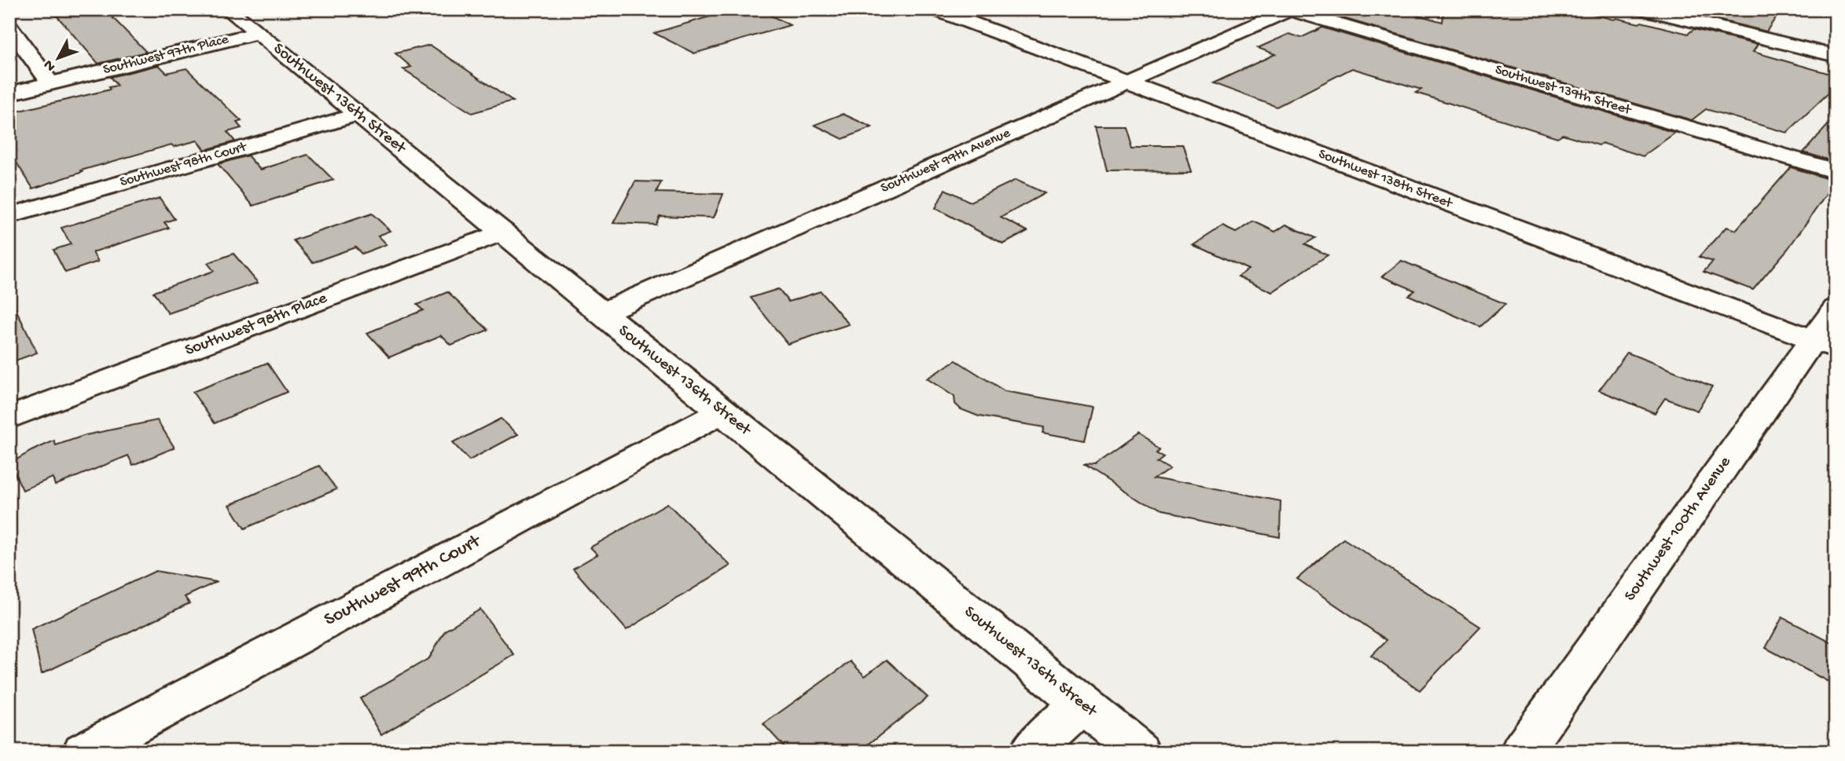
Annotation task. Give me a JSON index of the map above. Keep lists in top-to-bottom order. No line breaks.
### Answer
{"streets":{"street":["Southwest 97th Place","Southwest 139th Street","Southwest 136th Street","Southwest 99th Avenue","Southwest 98th Court","Southwest 138th Street","Southwest 98th Place","Southwest 100th Avenue","Southwest 99th Court"]},"crossings":[["Southwest 97th Place","Southwest 136th Street"],["Southwest 139th Street","Southwest 99th Avenue"],["Southwest 136th Street","Southwest 99th Avenue"],["Southwest 136th Street","Southwest 98th Court"],["Southwest 136th Street","Southwest 98th Place"],["Southwest 136th Street","Southwest 99th Court"],["Southwest 99th Avenue","Southwest 138th Street"],["Southwest 138th Street","Southwest 100th Avenue"]],"north":"bottom left"}
